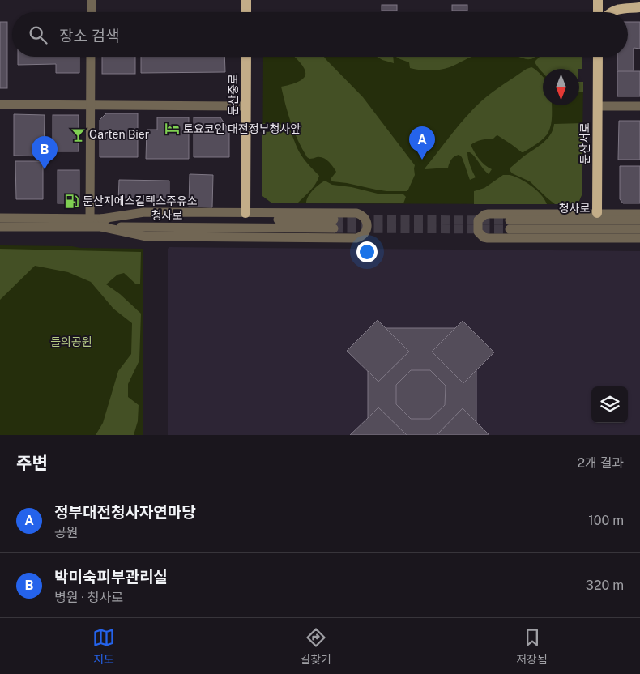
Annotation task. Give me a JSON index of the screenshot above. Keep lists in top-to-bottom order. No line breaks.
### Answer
{"streets":{"main road":["둔산중로","둔산서로"],"street":["청사로"]},"parks":["들의공원"],"places":{"hotel":["토요코인 대전정부청사앞"],"bar":["Garten Bier"],"fuel station":["둔산지에스칼텍스주유소"]},"north":"bottom","page":{"search":"장소 검색","pins":["A","B"],"heading":["주변","2개 결과"],"list":[{"mark":"A","name":"정부대전청사자연마당","note":"공원","value":"100 m"},{"mark":"B","name":"박미숙피부관리실","note":"병원 · 청사로","value":"320 m"}],"nav":["지도","길찾기","저장됨"]}}
